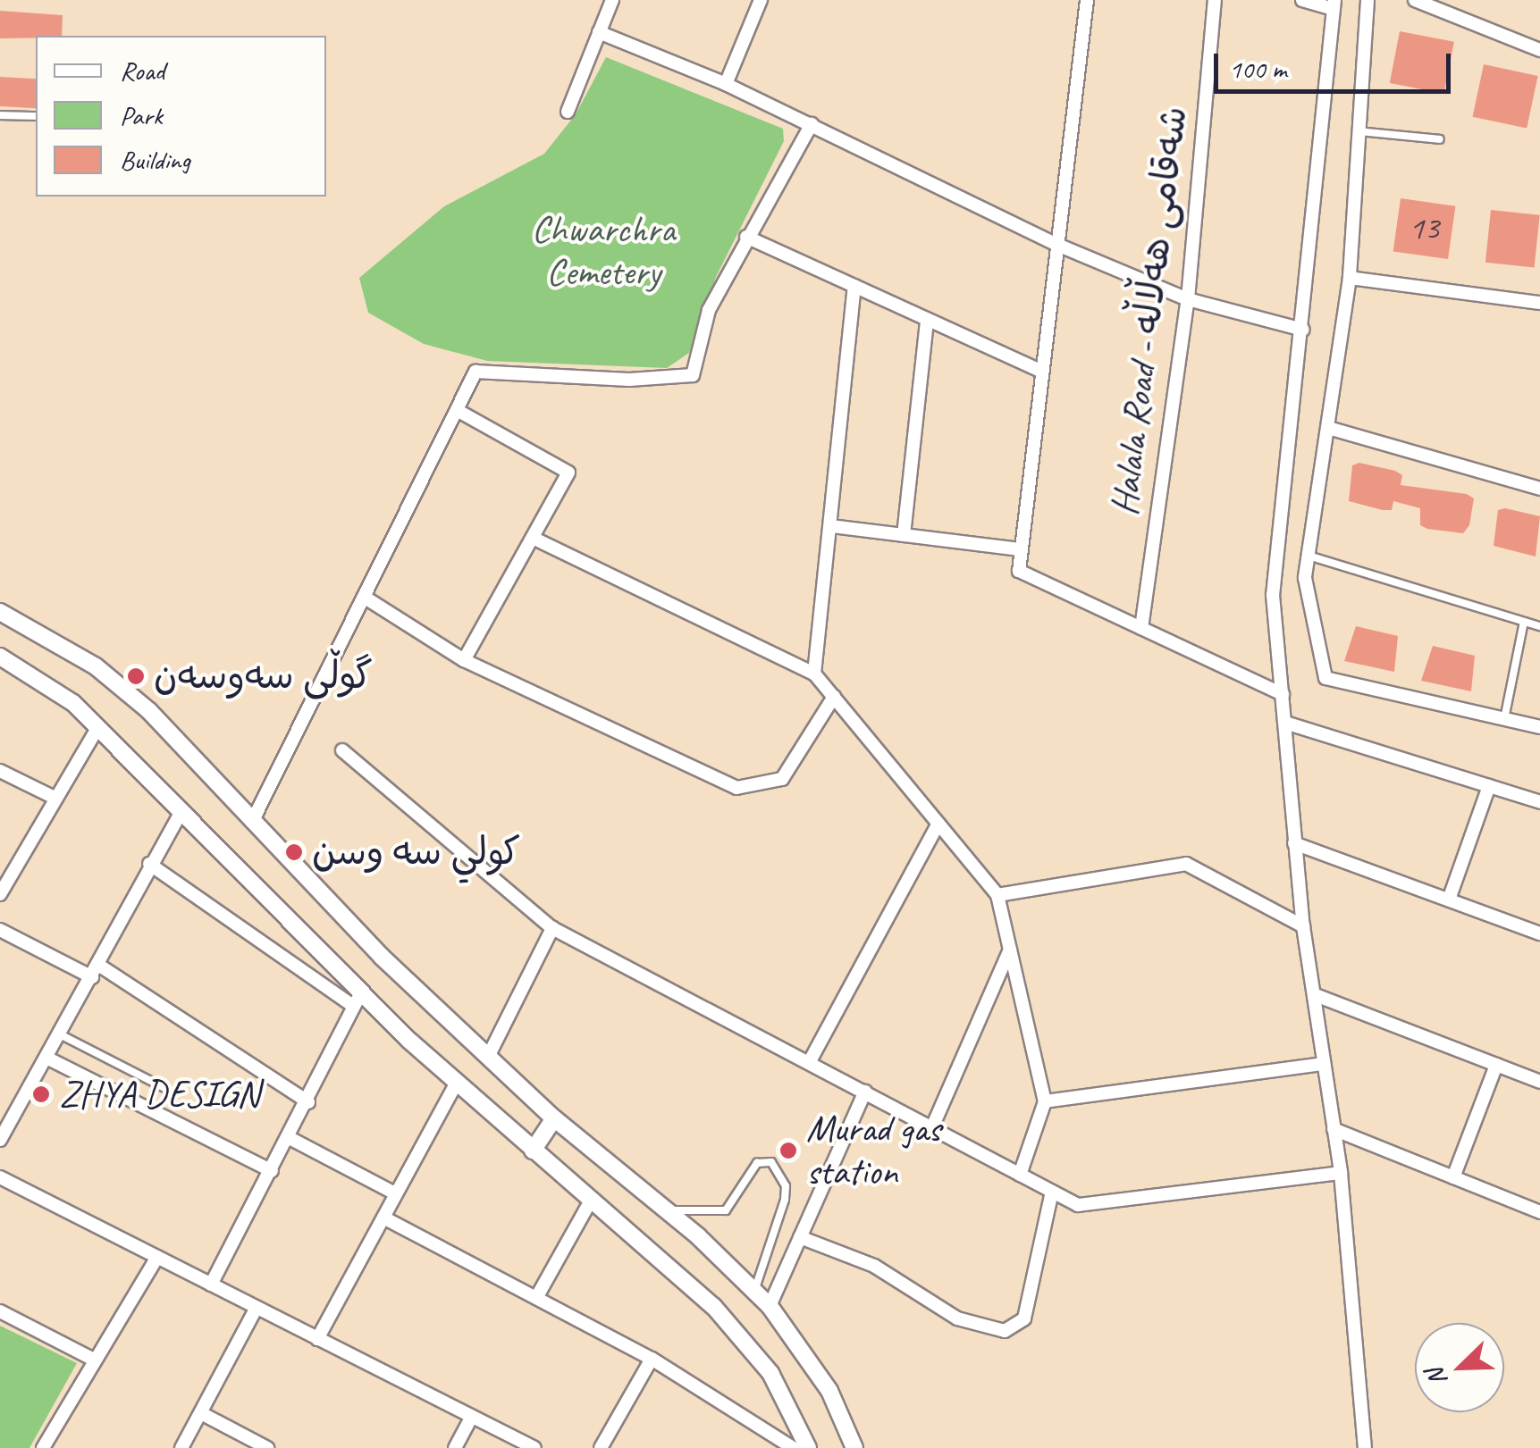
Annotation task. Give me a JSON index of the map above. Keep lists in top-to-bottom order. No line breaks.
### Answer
{"streets":{"street":["Halala Road - شەقامی هەڵاڵە"]},"parks":["Chwarchra Cemetery"],"places":["گوڵی سەوسەن","كولي سه وسن","ZHYA DESIGN","Murad gas station"],"house_numbers":["13"],"legend":["Road","Park","Building"],"scale_bar":"100 m","north":"bottom left"}
